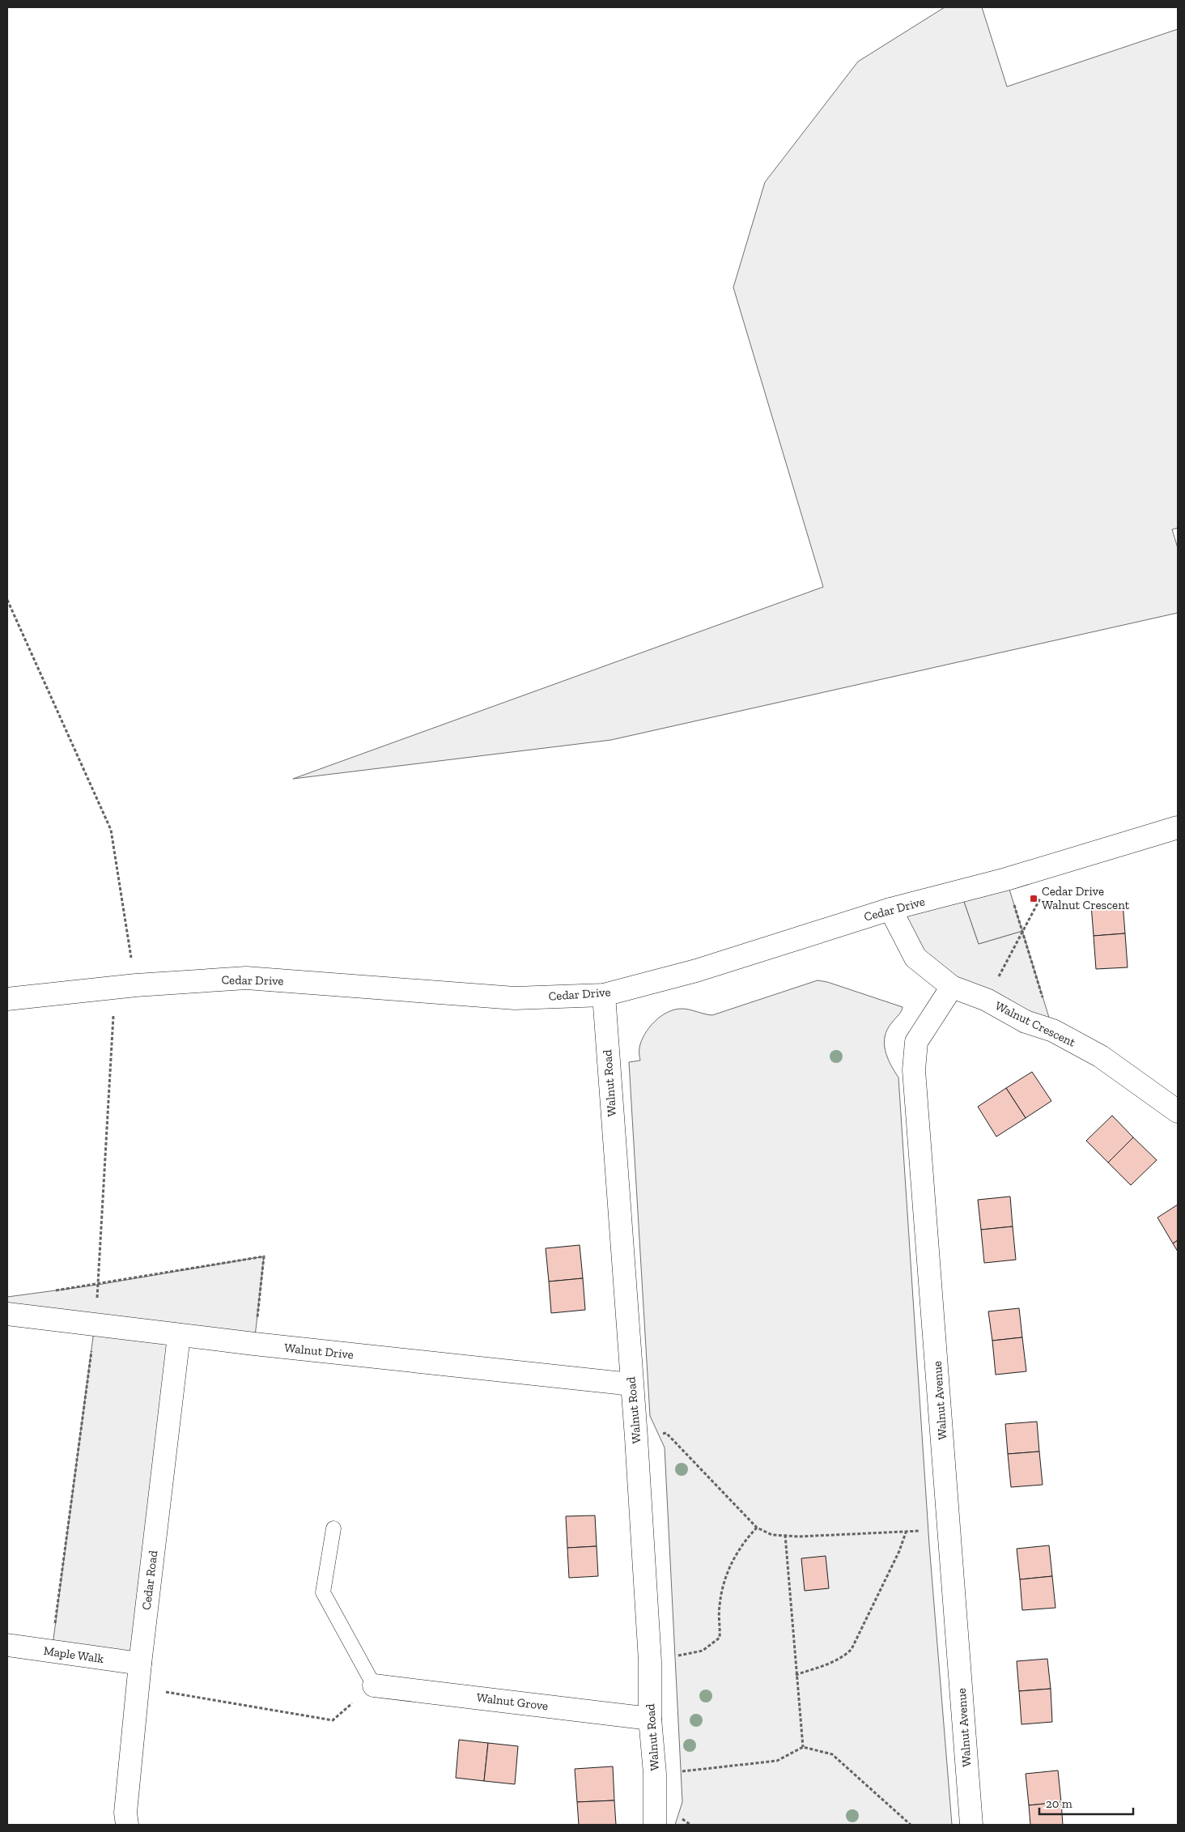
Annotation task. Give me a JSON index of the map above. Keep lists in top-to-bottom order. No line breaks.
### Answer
{"streets":{"street":["Cedar Drive","Walnut Crescent","Walnut Road","Walnut Drive","Walnut Avenue","Cedar Road","Maple Walk","Walnut Grove"]},"crossings":[["Cedar Drive","Walnut Crescent"],["Cedar Drive","Walnut Road"],["Walnut Crescent","Walnut Avenue"],["Walnut Road","Walnut Drive"],["Walnut Road","Walnut Grove"],["Walnut Drive","Cedar Road"],["Cedar Road","Maple Walk"]],"places":{"transit":["Cedar Drive Walnut Crescent"]},"scale_bar":"20 m"}
